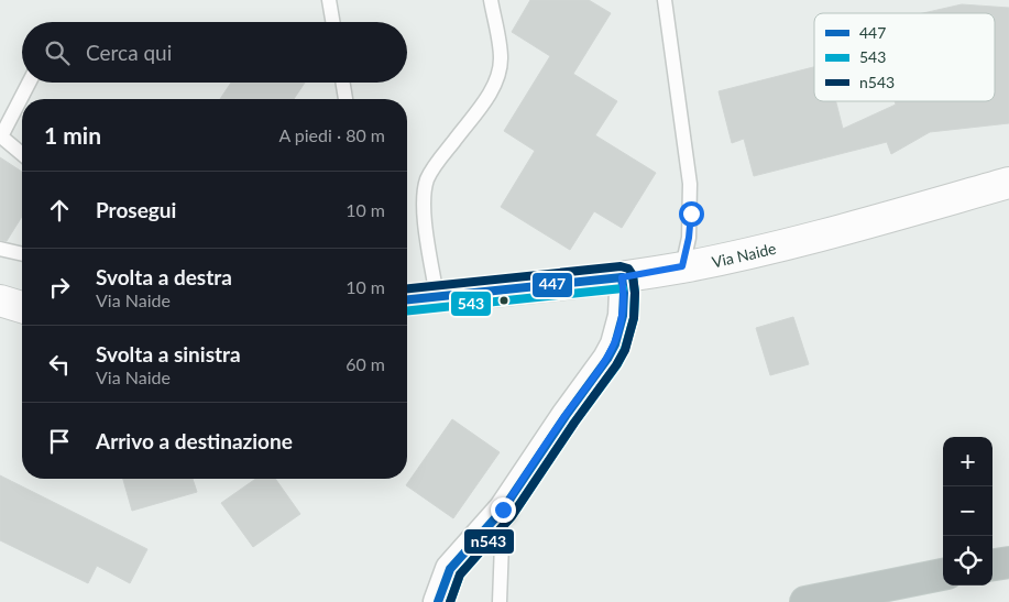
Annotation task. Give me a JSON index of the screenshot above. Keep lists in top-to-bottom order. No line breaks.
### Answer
{"streets":{"street":["Via Naide"]},"lines":["transit line n543","transit line 543","transit line 447"],"legend":["447","543","n543"],"page":{"search":"Cerca qui","heading":["1 min","A piedi · 80 m"],"list":[["Prosegui","10 m"],["Svolta a destra","Via Naide","10 m"],["Svolta a sinistra","Via Naide","60 m"],"Arrivo a destinazione"],"map_buttons":["+","−"]}}
